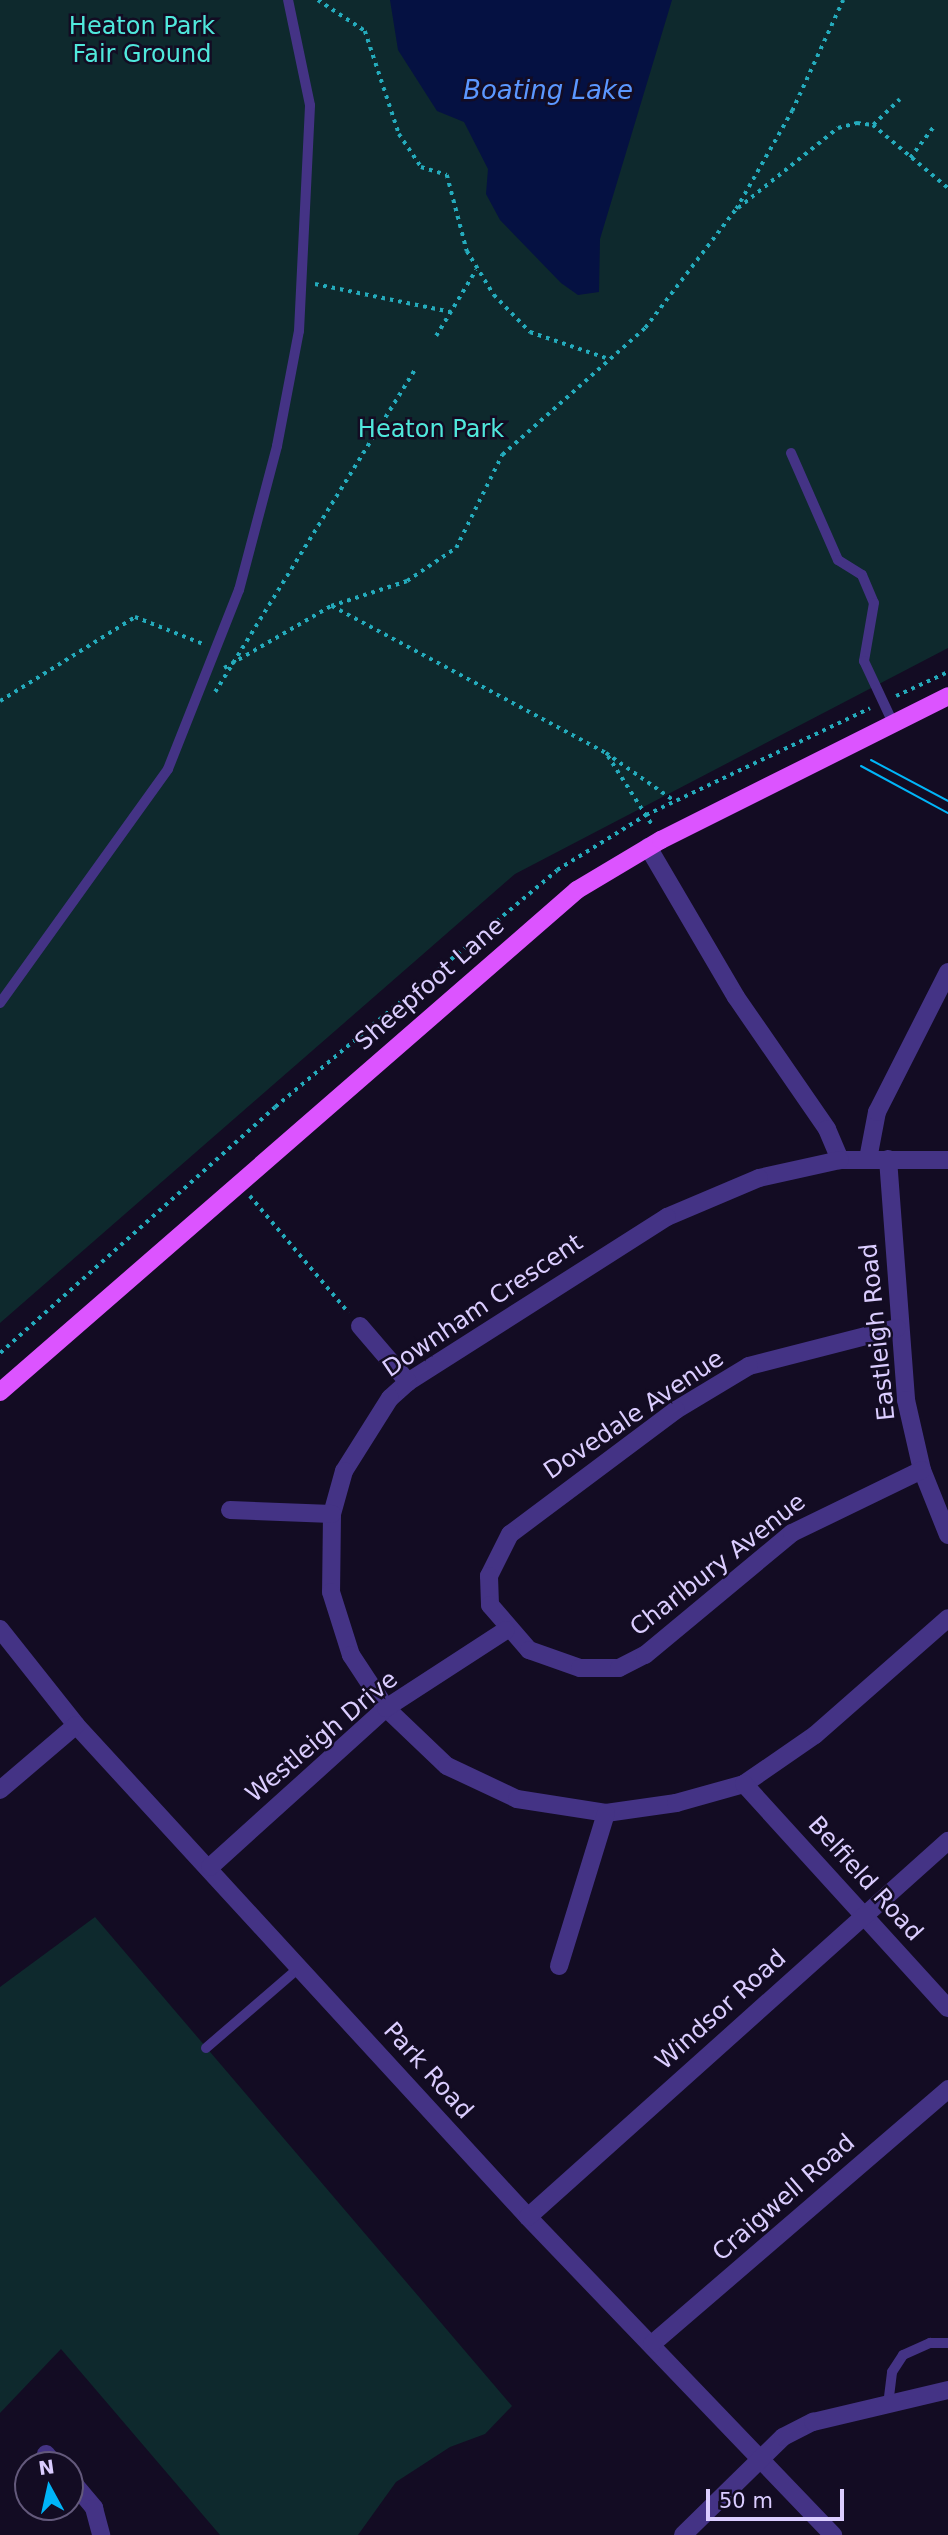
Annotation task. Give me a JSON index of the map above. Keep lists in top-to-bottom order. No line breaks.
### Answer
{"streets":{"main road":["Sheepfoot Lane"],"street":["Downham Crescent","Eastleigh Road","Dovedale Avenue","Charlbury Avenue","Westleigh Drive","Belfield Road","Windsor Road","Park Road","Craigwell Road"]},"crossings":[["Downham Crescent","Eastleigh Road"],["Downham Crescent","Westleigh Drive"],["Downham Crescent","Belfield Road"],["Eastleigh Road","Dovedale Avenue"],["Eastleigh Road","Charlbury Avenue"],["Dovedale Avenue","Charlbury Avenue"],["Dovedale Avenue","Westleigh Drive"],["Charlbury Avenue","Westleigh Drive"],["Westleigh Drive","Park Road"],["Belfield Road","Windsor Road"],["Windsor Road","Park Road"],["Park Road","Craigwell Road"]],"water":["Boating Lake"],"parks":["Heaton Park Fair Ground","Heaton Park"],"scale_bar":"50 m","north":"top"}
